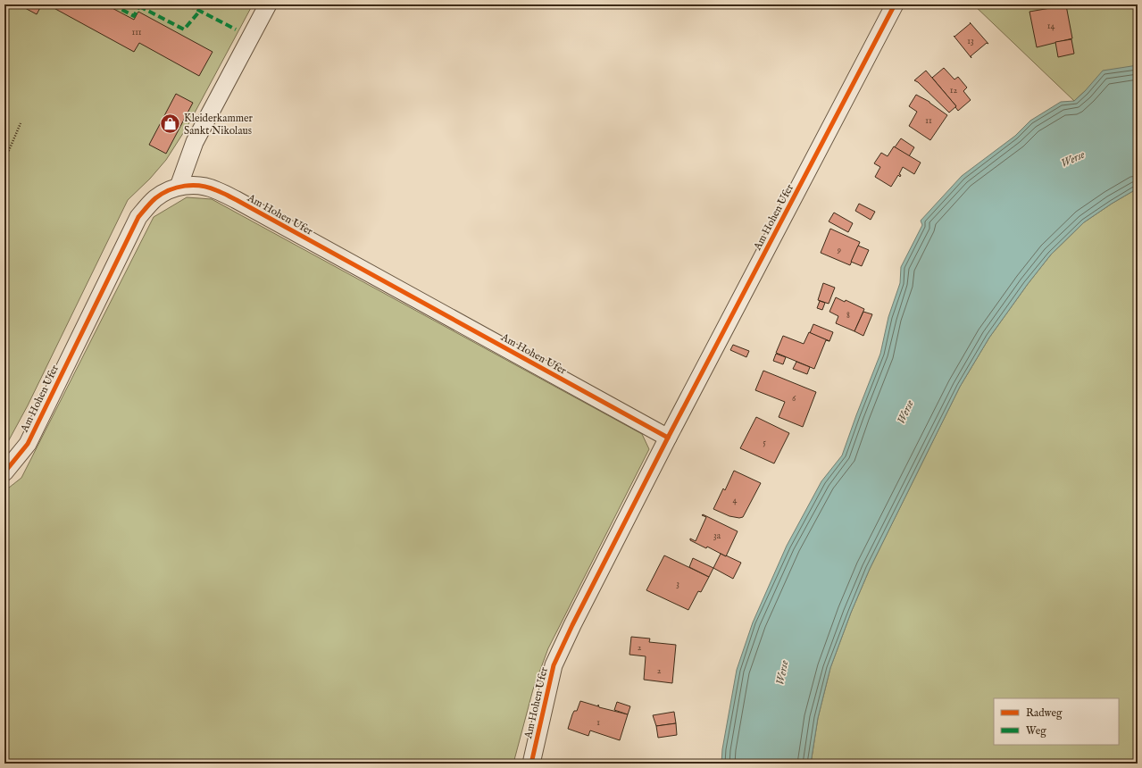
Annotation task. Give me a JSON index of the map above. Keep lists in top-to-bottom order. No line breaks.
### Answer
{"streets":{"street":["Am Hohen Ufer"]},"water":["Werse"],"places":{"shop":["Kleiderkammer Sankt Nikolaus"]},"house_numbers":["14","111","13","12","11","9","8","6","5","4","3a","3","2","2","1"],"legend":["Radweg","Weg"]}
